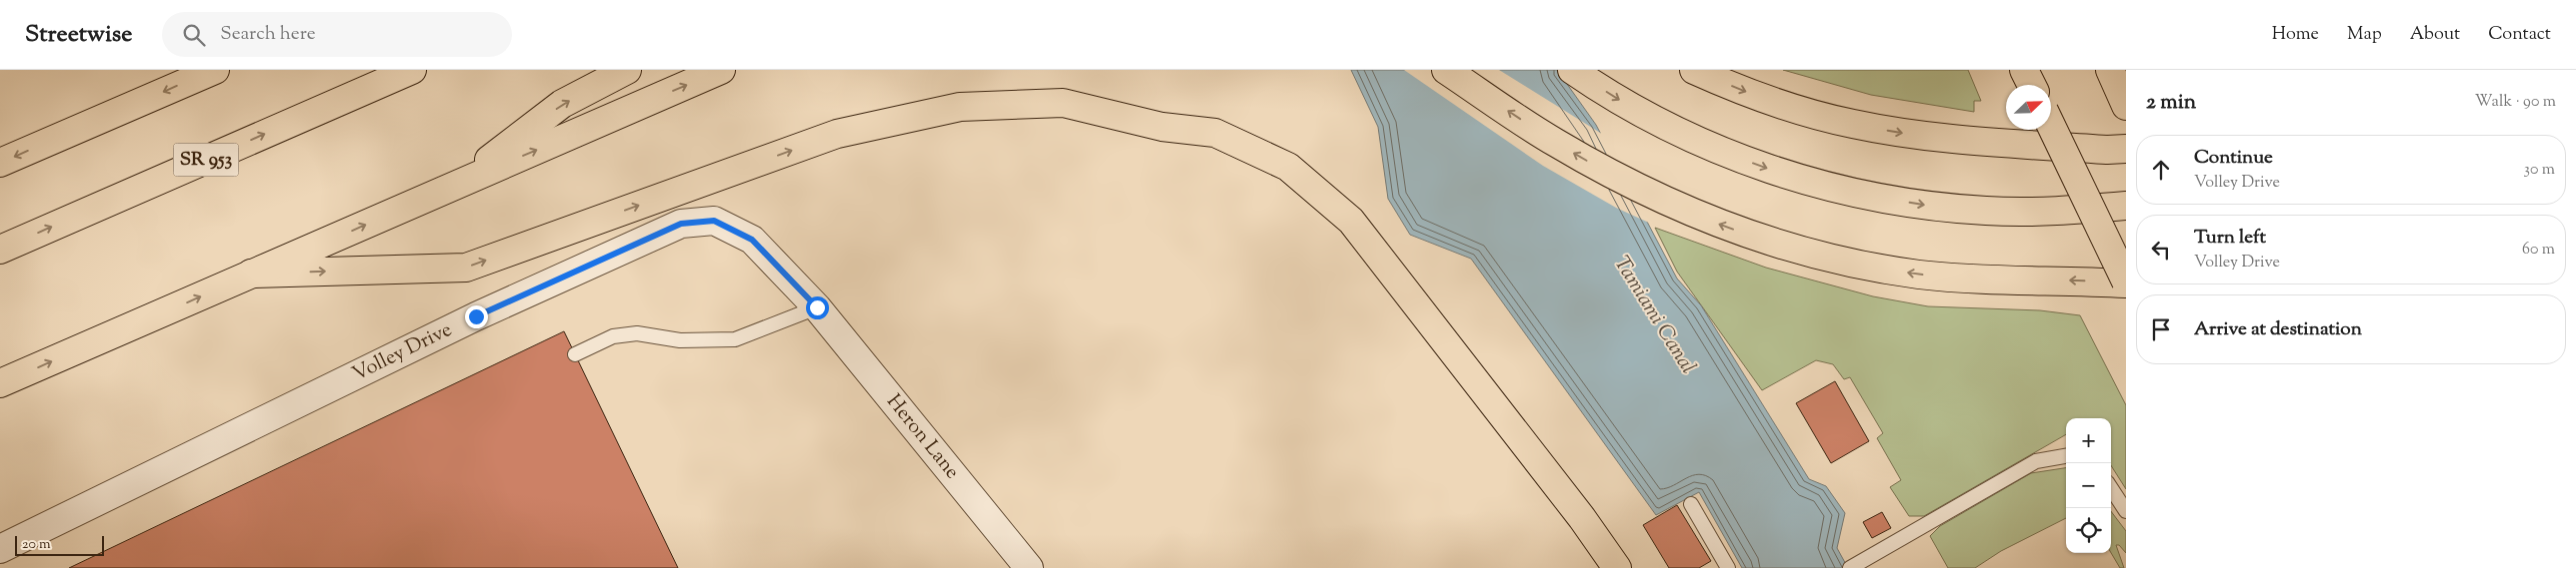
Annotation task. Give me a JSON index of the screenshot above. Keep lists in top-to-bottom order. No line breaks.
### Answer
{"streets":{"main road":["SR 953"],"street":["Volley Drive","Heron Lane"]},"crossings":[["Volley Drive","Heron Lane"]],"water":["Tamiami Canal"],"scale_bar":"20 m","north":"top right","page":{"header":"Streetwise","search":"Search here","nav":["Home","Map","About","Contact"],"heading":["2 min","Walk · 90 m"],"list":[["Continue","Volley Drive","30 m"],["Turn left","Volley Drive","60 m"],"Arrive at destination"],"map_buttons":["+","−"],"scale":"20 m"}}
